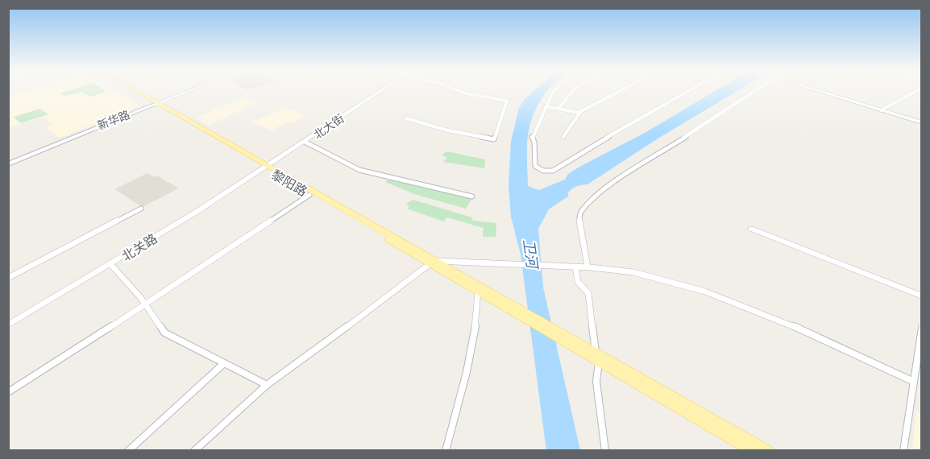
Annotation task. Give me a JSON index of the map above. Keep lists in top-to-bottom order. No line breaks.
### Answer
{"streets":{"main road":["新华路","黎阳路"],"street":["北大街","北关路"]},"crossings":[["新华路","黎阳路"],["北大街","黎阳路"],["北大街","北关路"],["黎阳路","北关路"]],"water":["卫河"]}
